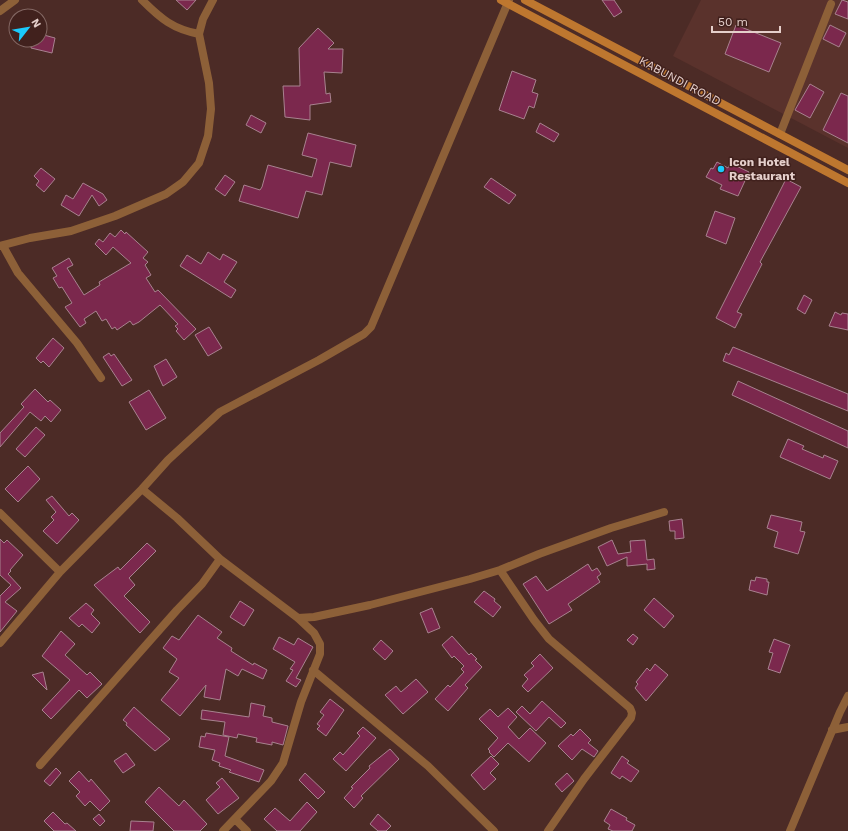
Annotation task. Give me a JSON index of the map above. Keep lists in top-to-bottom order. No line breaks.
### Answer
{"streets":{"street":["KABUNDI ROAD"]},"places":["Icon Hotel Restaurant"],"scale_bar":"50 m","north":"top right"}
